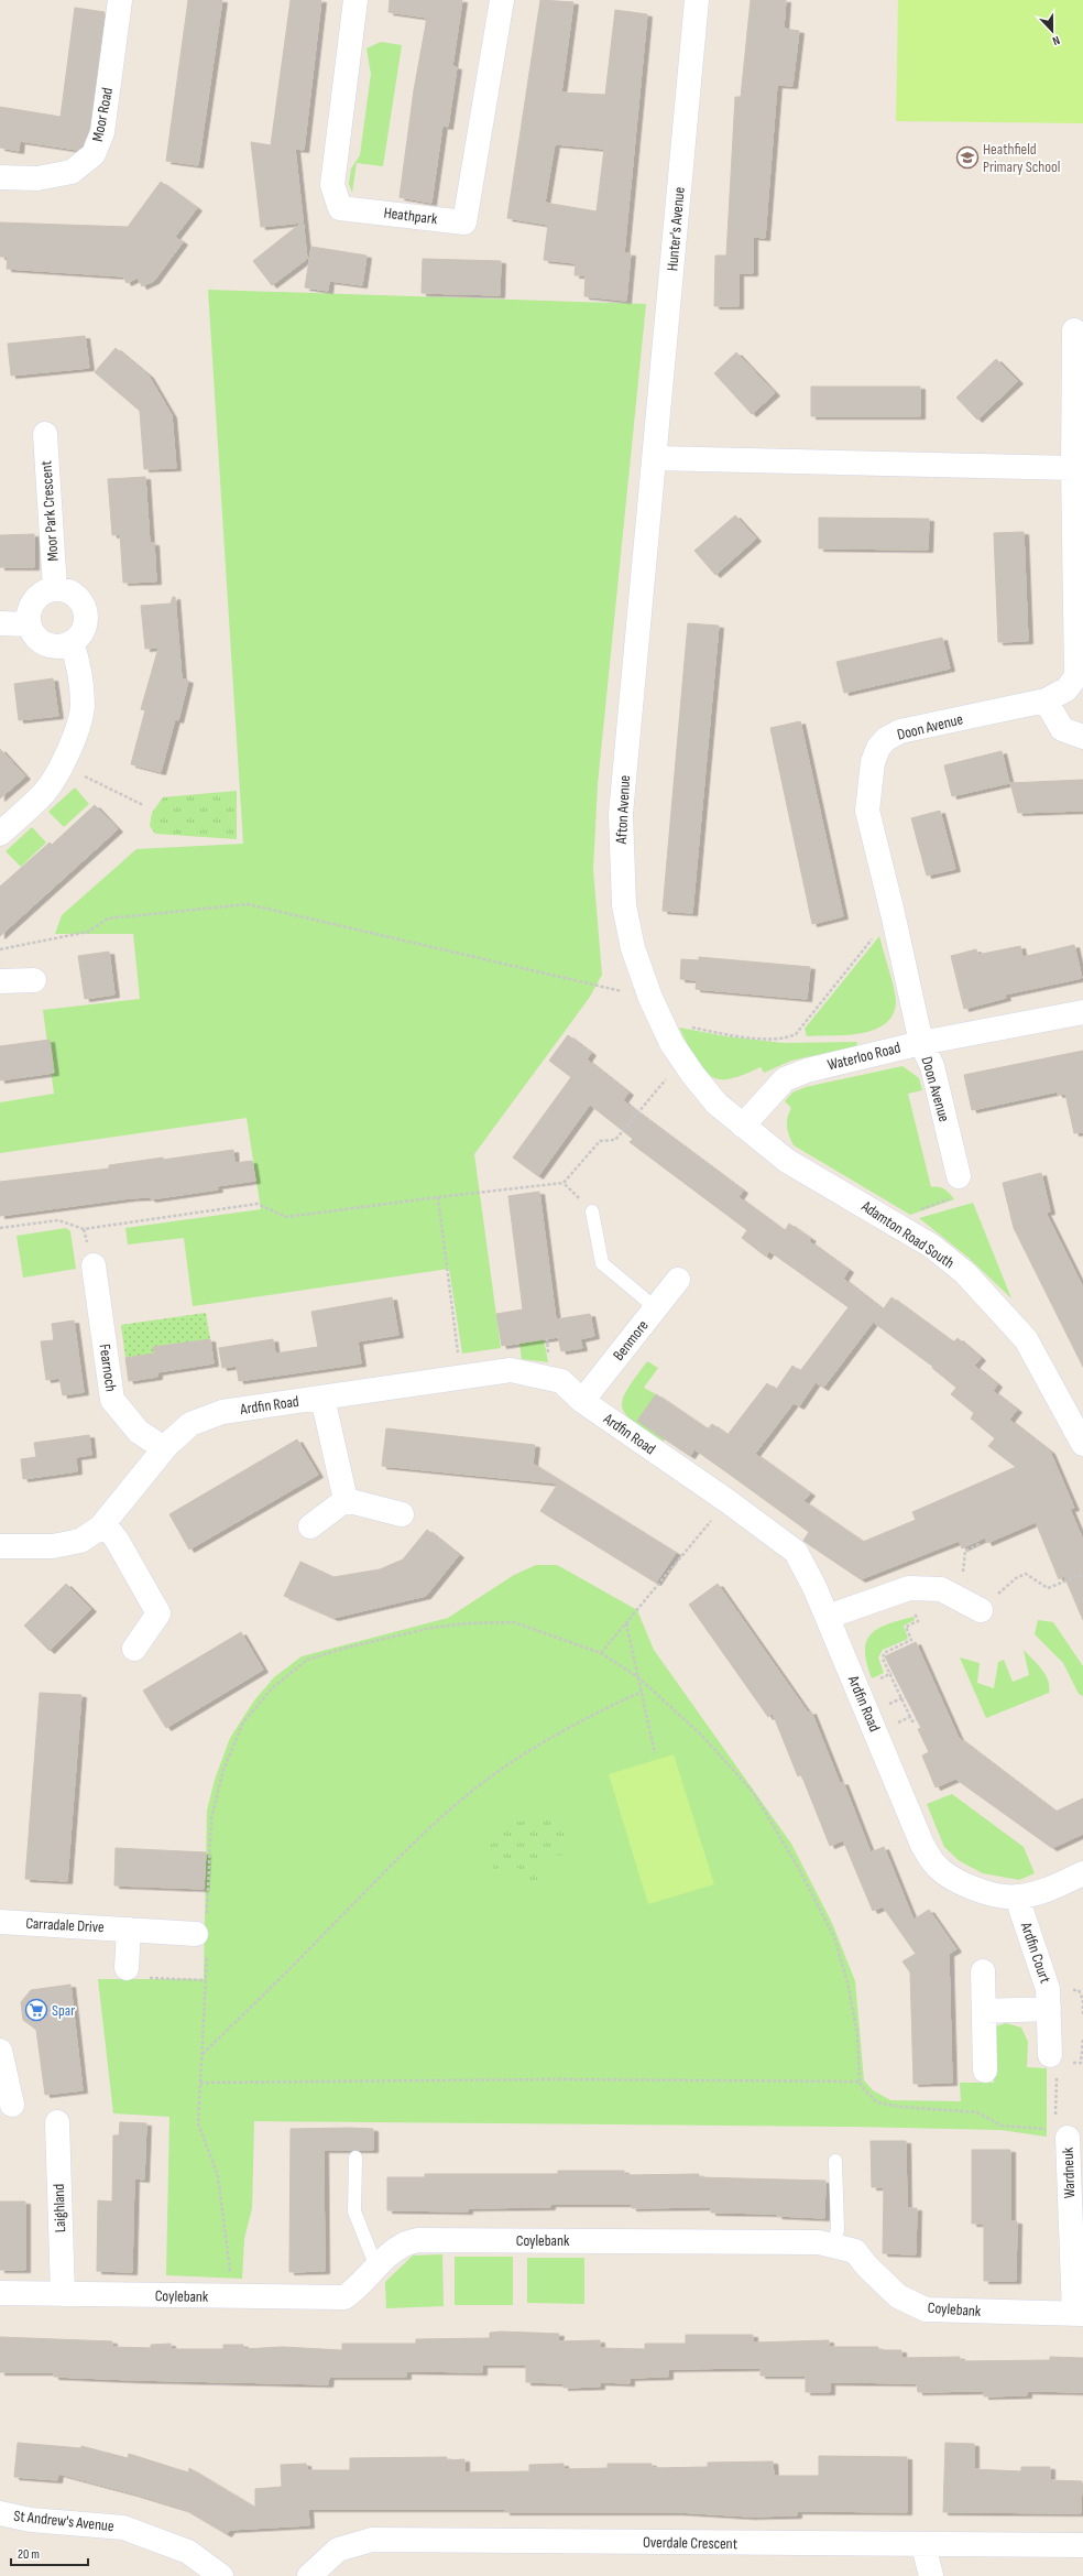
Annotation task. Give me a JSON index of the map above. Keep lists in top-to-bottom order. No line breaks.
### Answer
{"streets":{"street":["Moor Road","Heathpark","Hunter's Avenue","Moor Park Crescent","Doon Avenue","Afton Avenue","Waterloo Road","Adamton Road South","Benmore","Fearnoch","Ardfin Road","Carradale Drive","Ardfin Court","Wardneuk","Laighland","Coylebank","St Andrew's Avenue","Overdale Crescent"]},"crossings":[["Hunter's Avenue","Afton Avenue"],["Doon Avenue","Waterloo Road"],["Afton Avenue","Waterloo Road"],["Afton Avenue","Adamton Road South"],["Waterloo Road","Adamton Road South"],["Benmore","Ardfin Road"],["Fearnoch","Ardfin Road"],["Ardfin Road","Ardfin Court"],["Wardneuk","Coylebank"],["Laighland","Coylebank"]],"places":{"school or university":["Heathfield Primary School"],"supermarket":["Spar"]},"scale_bar":"20 m","north":"bottom"}
